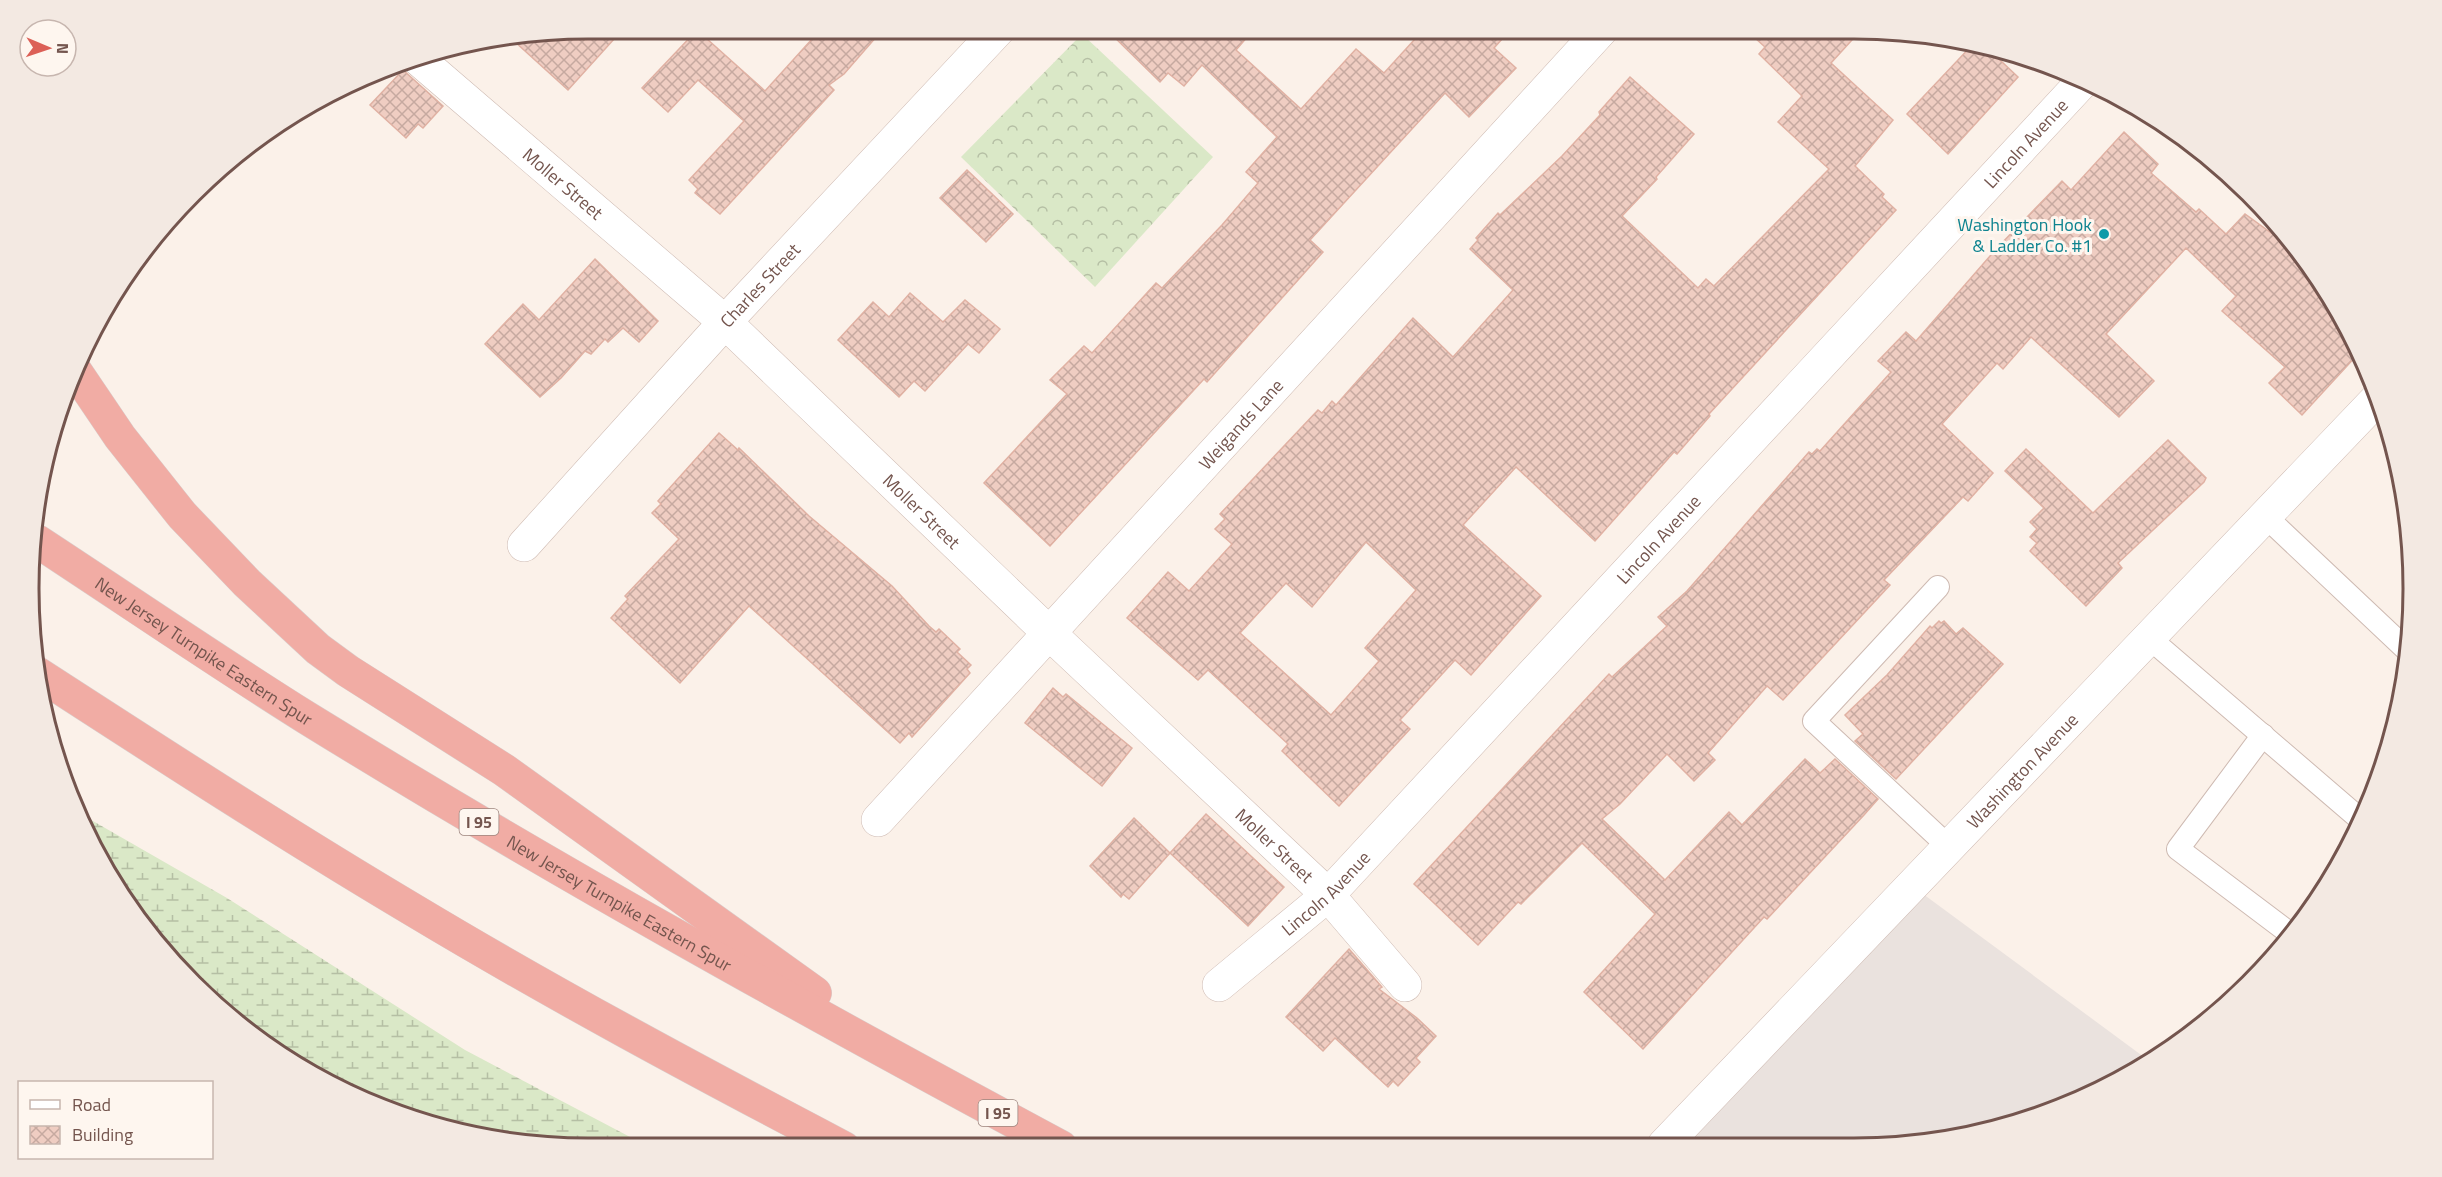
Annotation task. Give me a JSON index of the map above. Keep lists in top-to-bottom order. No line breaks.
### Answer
{"streets":{"highway":["New Jersey Turnpike Eastern Spur","I 95"],"street":["Lincoln Avenue","Moller Street","Charles Street","Weigands Lane","Washington Avenue"]},"crossings":[["Lincoln Avenue","Moller Street"],["Moller Street","Charles Street"],["Moller Street","Weigands Lane"]],"places":["Washington Hook & Ladder Co. #1"],"legend":["Road","Building"],"north":"right"}
